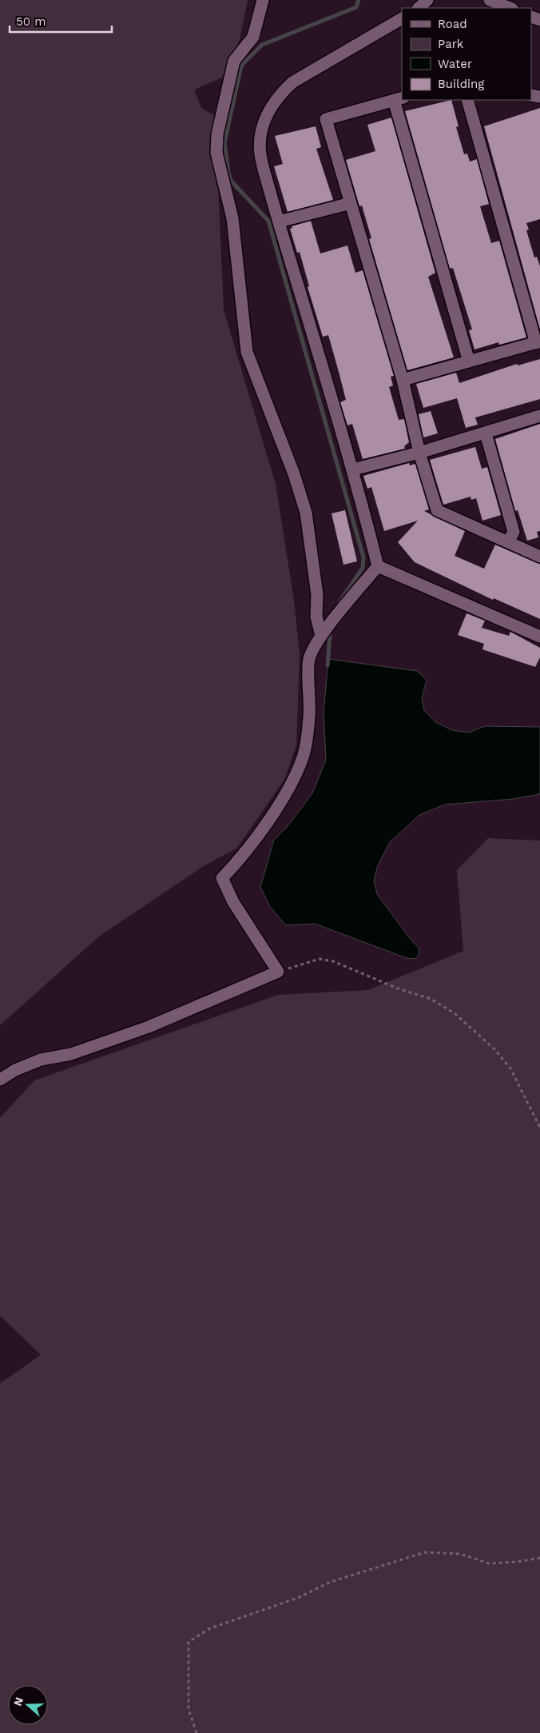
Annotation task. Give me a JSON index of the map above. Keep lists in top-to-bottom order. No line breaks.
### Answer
{"legend":["Road","Park","Water","Building"],"scale_bar":"50 m","north":"left"}
